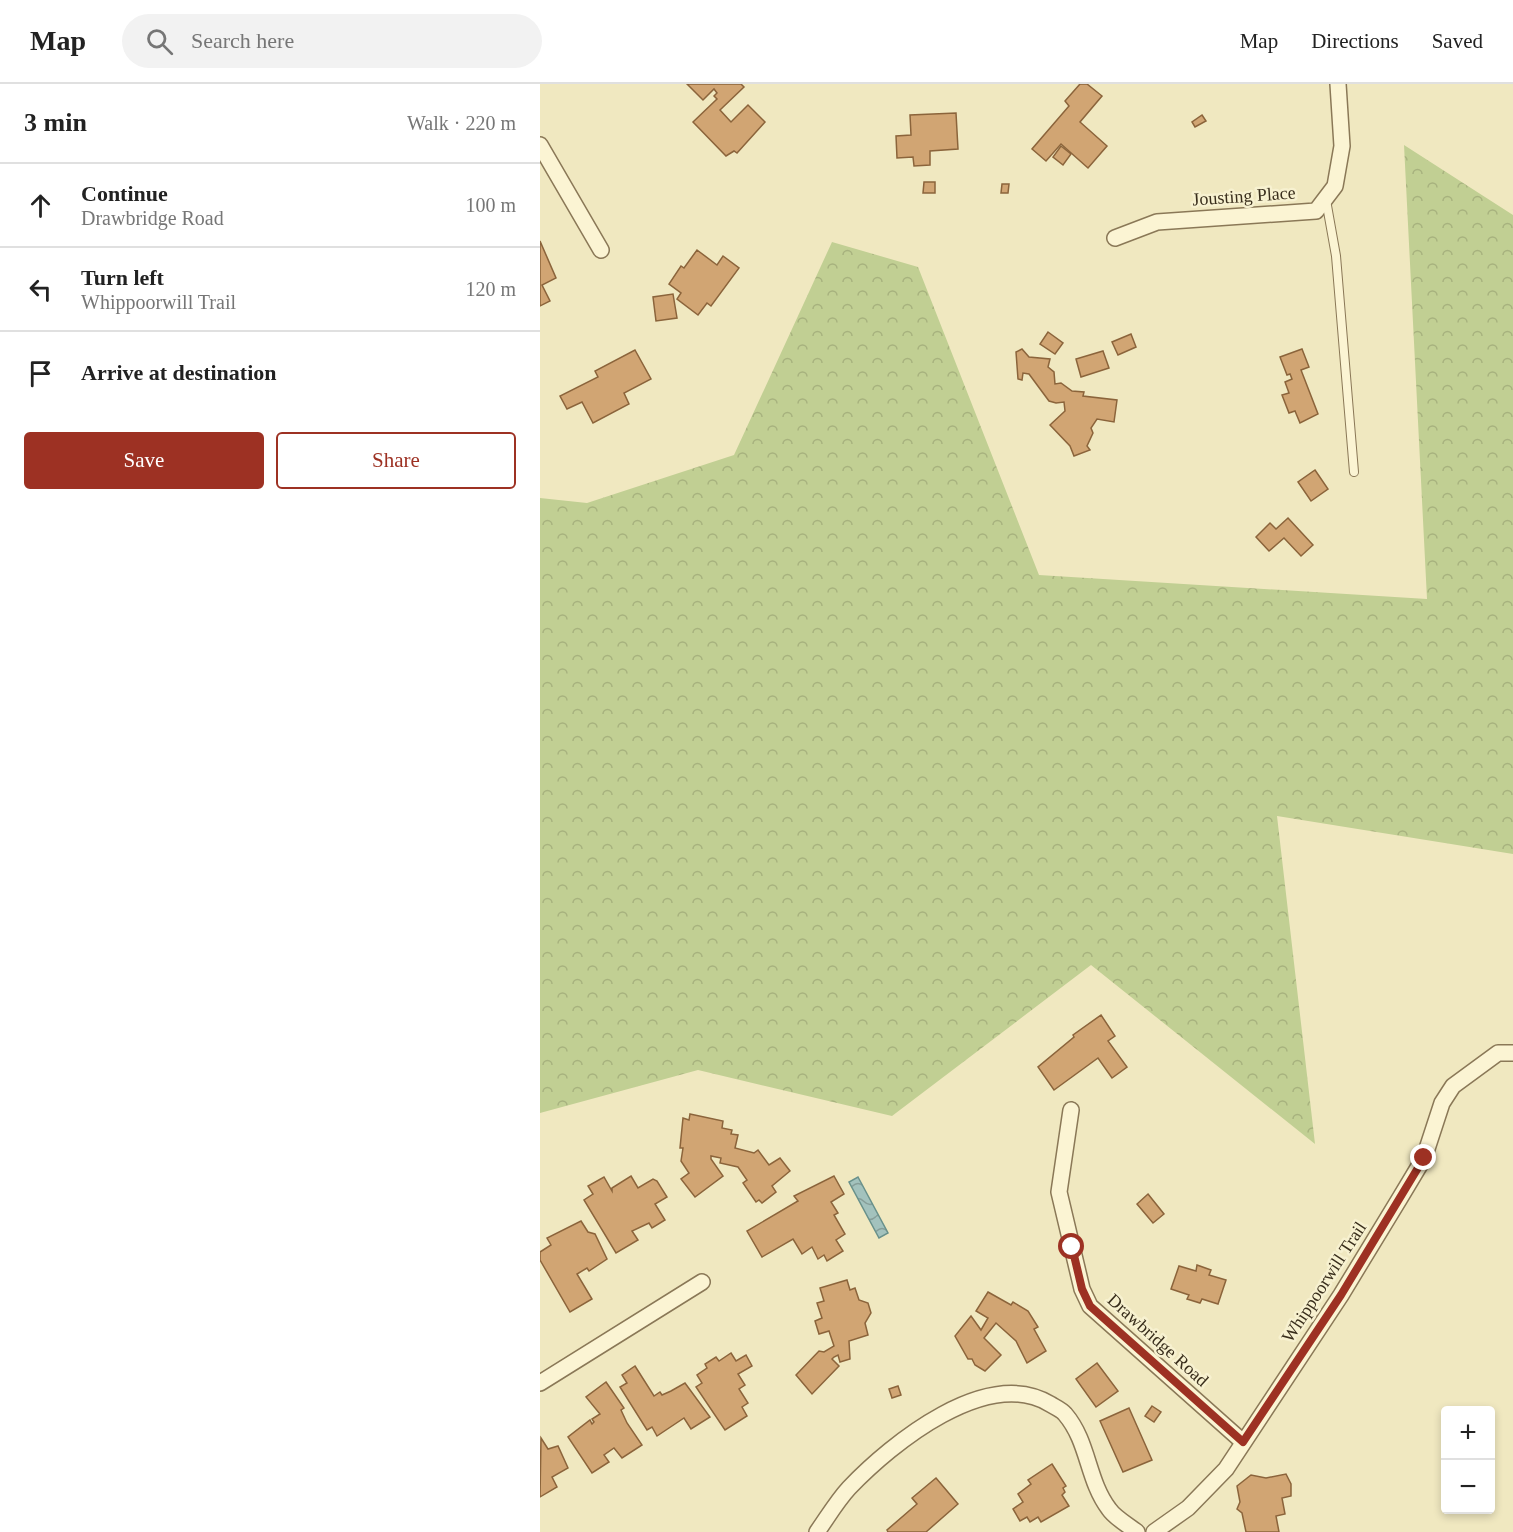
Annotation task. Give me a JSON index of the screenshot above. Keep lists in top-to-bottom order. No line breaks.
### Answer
{"streets":{"street":["Jousting Place","Whippoorwill Trail","Drawbridge Road"]},"crossings":[["Whippoorwill Trail","Drawbridge Road"]],"page":{"header":"Map","search":"Search here","nav":["Map","Directions","Saved"],"heading":["3 min","Walk · 220 m"],"list":[["Continue","Drawbridge Road","100 m"],["Turn left","Whippoorwill Trail","120 m"],"Arrive at destination"],"buttons":["Save","Share"],"map_buttons":["+","−"]}}
